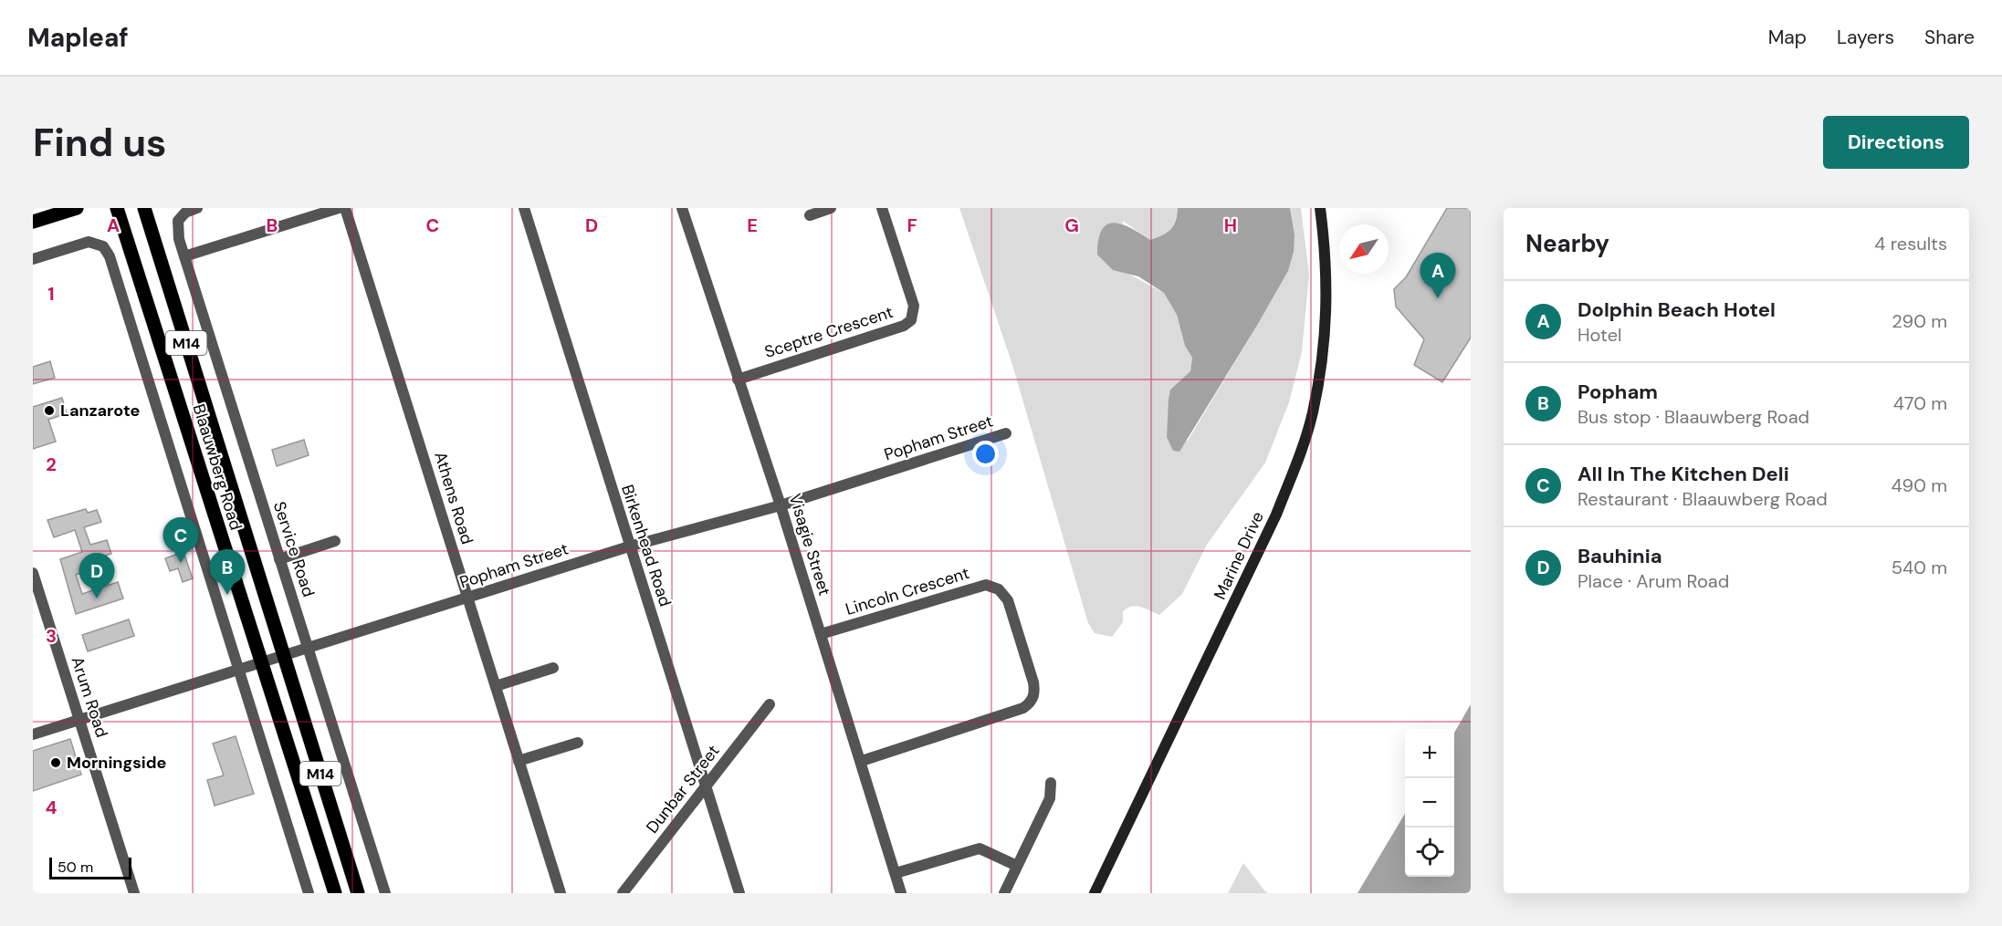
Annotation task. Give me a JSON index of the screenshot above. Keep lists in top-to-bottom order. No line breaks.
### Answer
{"streets":{"main road":["M14","Blaauwberg Road","Marine Drive"],"street":["Sceptre Crescent","Popham Street","Athens Road","Visagie Street","Birkenhead Road","Service Road","Lincoln Crescent","Arum Road","Dunbar Street"]},"crossings":[["Sceptre Crescent","Visagie Street"],["Popham Street","Blaauwberg Road"],["Popham Street","Athens Road"],["Popham Street","Visagie Street"],["Popham Street","Birkenhead Road"],["Popham Street","Service Road"],["Popham Street","Arum Road"],["Visagie Street","Lincoln Crescent"],["Birkenhead Road","Dunbar Street"]],"places":["Lanzarote","Morningside"],"scale_bar":"50 m","north":"bottom left","page":{"header":"Mapleaf","nav":["Map","Layers","Share"],"buttons":"Directions","title":"Find us","heading":["Nearby","4 results"],"pins":["A","C","B","D"],"list":[{"mark":"A","name":"Dolphin Beach Hotel","note":"Hotel","value":"290 m"},{"mark":"B","name":"Popham","note":"Bus stop · Blaauwberg Road","value":"470 m"},{"mark":"C","name":"All In The Kitchen Deli","note":"Restaurant · Blaauwberg Road","value":"490 m"},{"mark":"D","name":"Bauhinia","note":"Place · Arum Road","value":"540 m"}],"map_buttons":["+","−"],"scale":"50 m"},"grid":{"columns":["A","B","C","D","E","F","G","H"],"rows":["1","2","3","4"]}}
